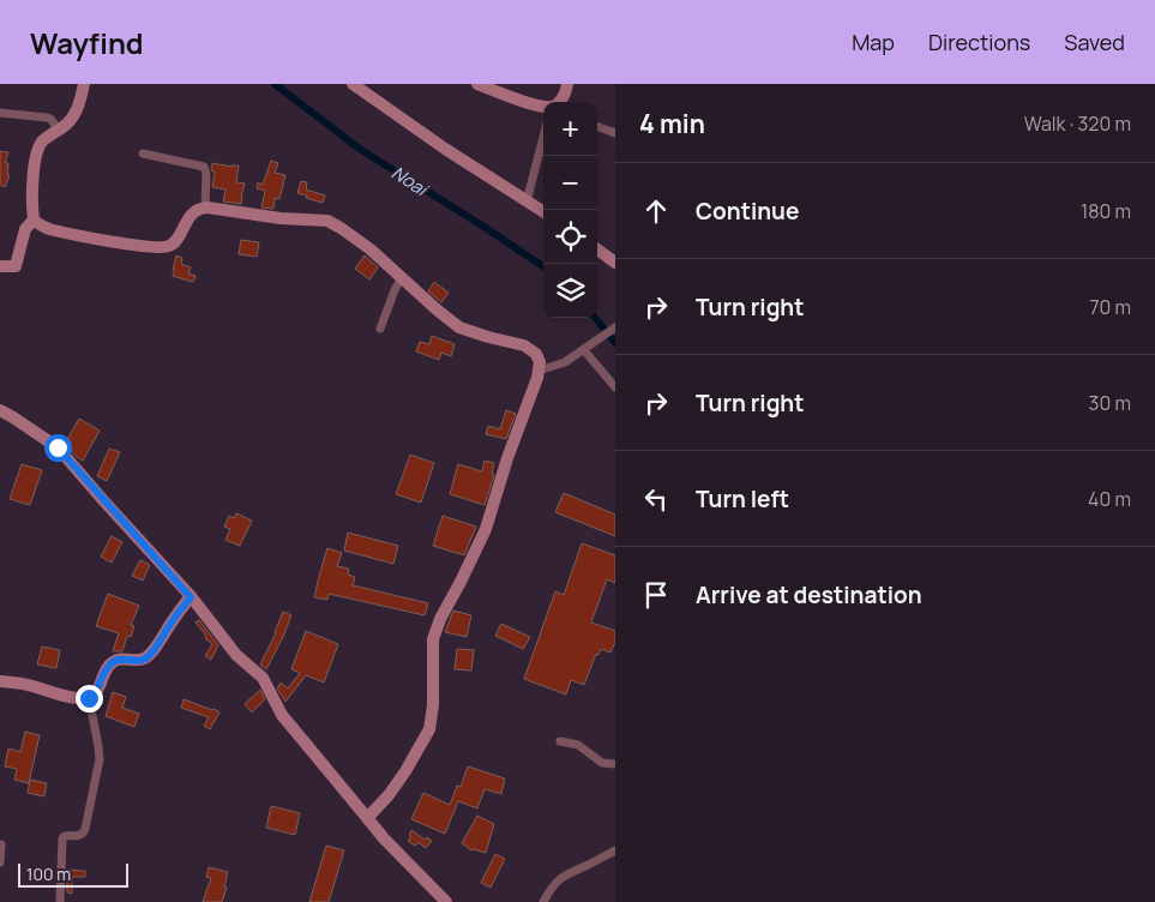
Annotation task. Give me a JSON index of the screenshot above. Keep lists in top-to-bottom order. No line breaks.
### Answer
{"water":["Noai"],"scale_bar":"100 m","page":{"header":"Wayfind","nav":["Map","Directions","Saved"],"heading":["4 min","Walk · 320 m"],"map_buttons":["+","−"],"list":[["Continue","180 m"],["Turn right","70 m"],["Turn right","30 m"],["Turn left","40 m"],"Arrive at destination"],"scale":"100 m"}}
